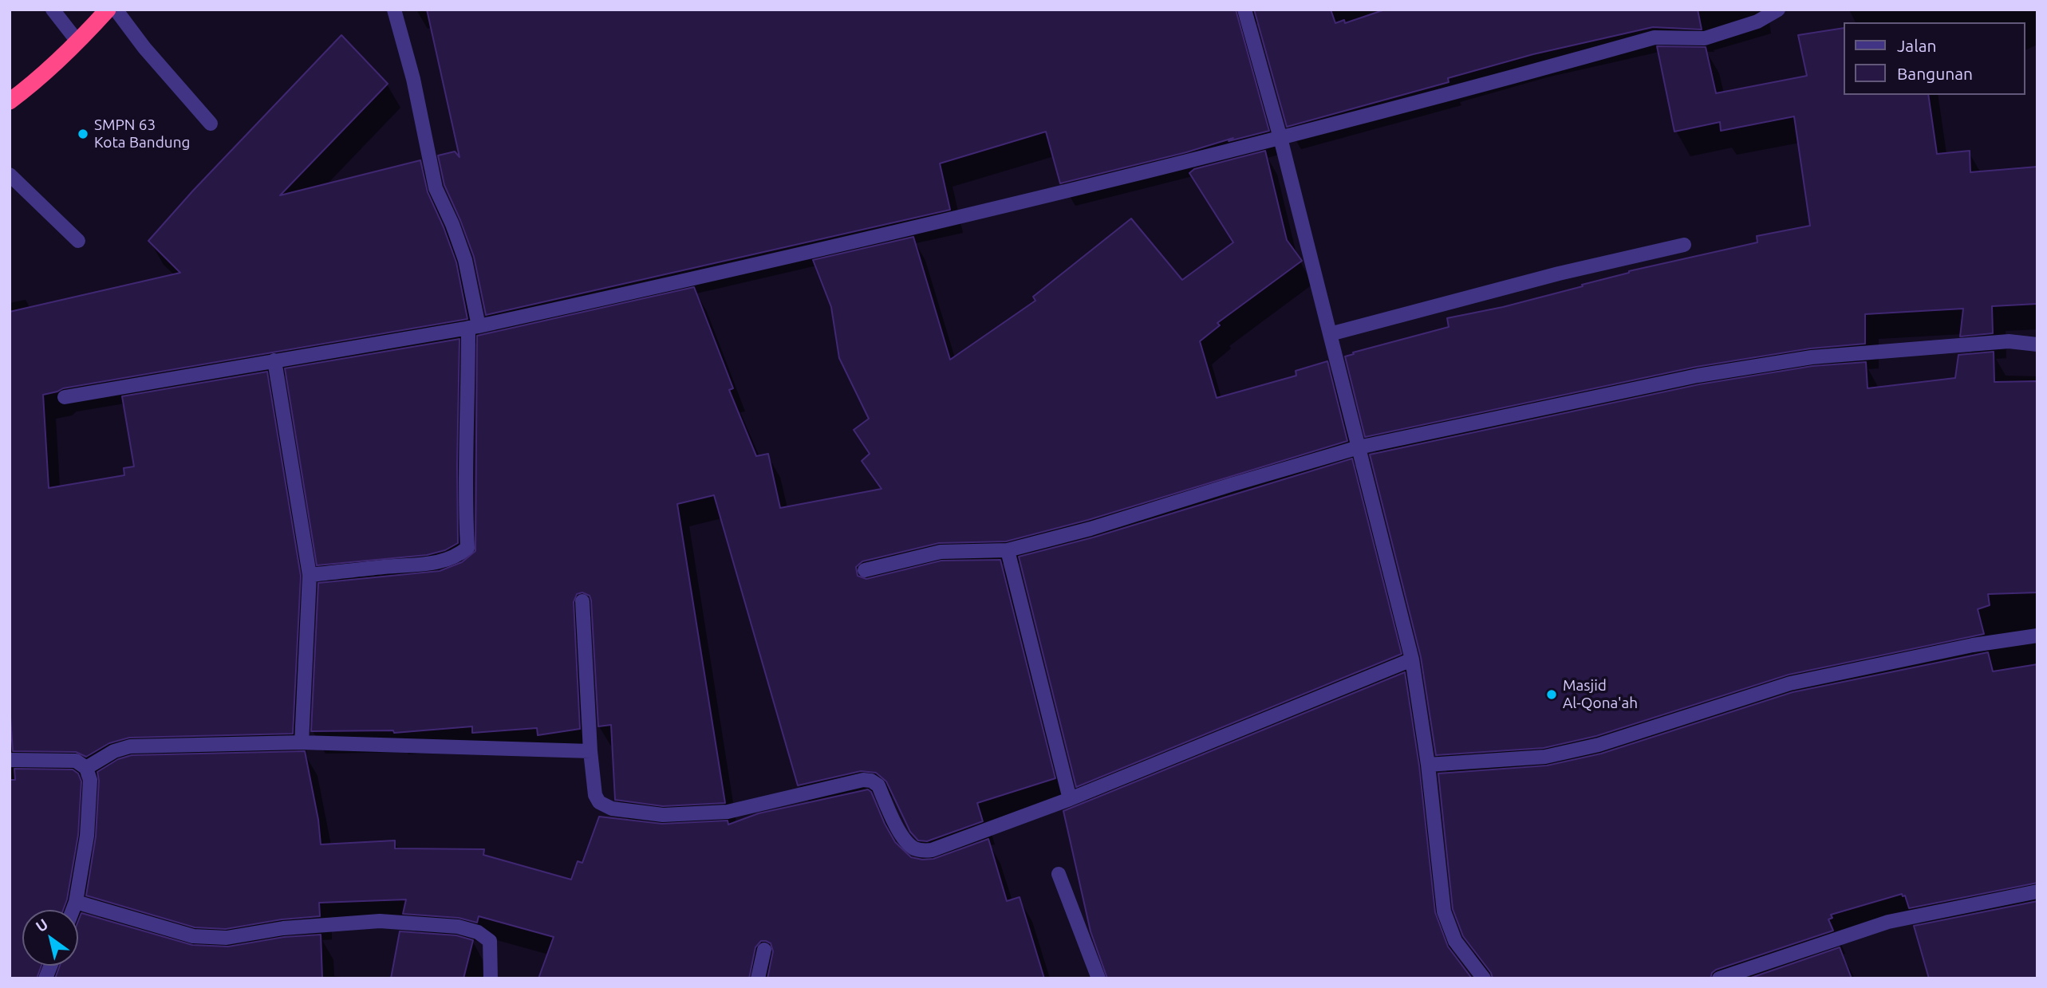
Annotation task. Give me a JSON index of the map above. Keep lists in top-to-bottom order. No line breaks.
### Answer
{"places":["SMPN 63 Kota Bandung","Masjid Al-Qona'ah"],"legend":["Jalan","Bangunan"],"north":"top left"}
